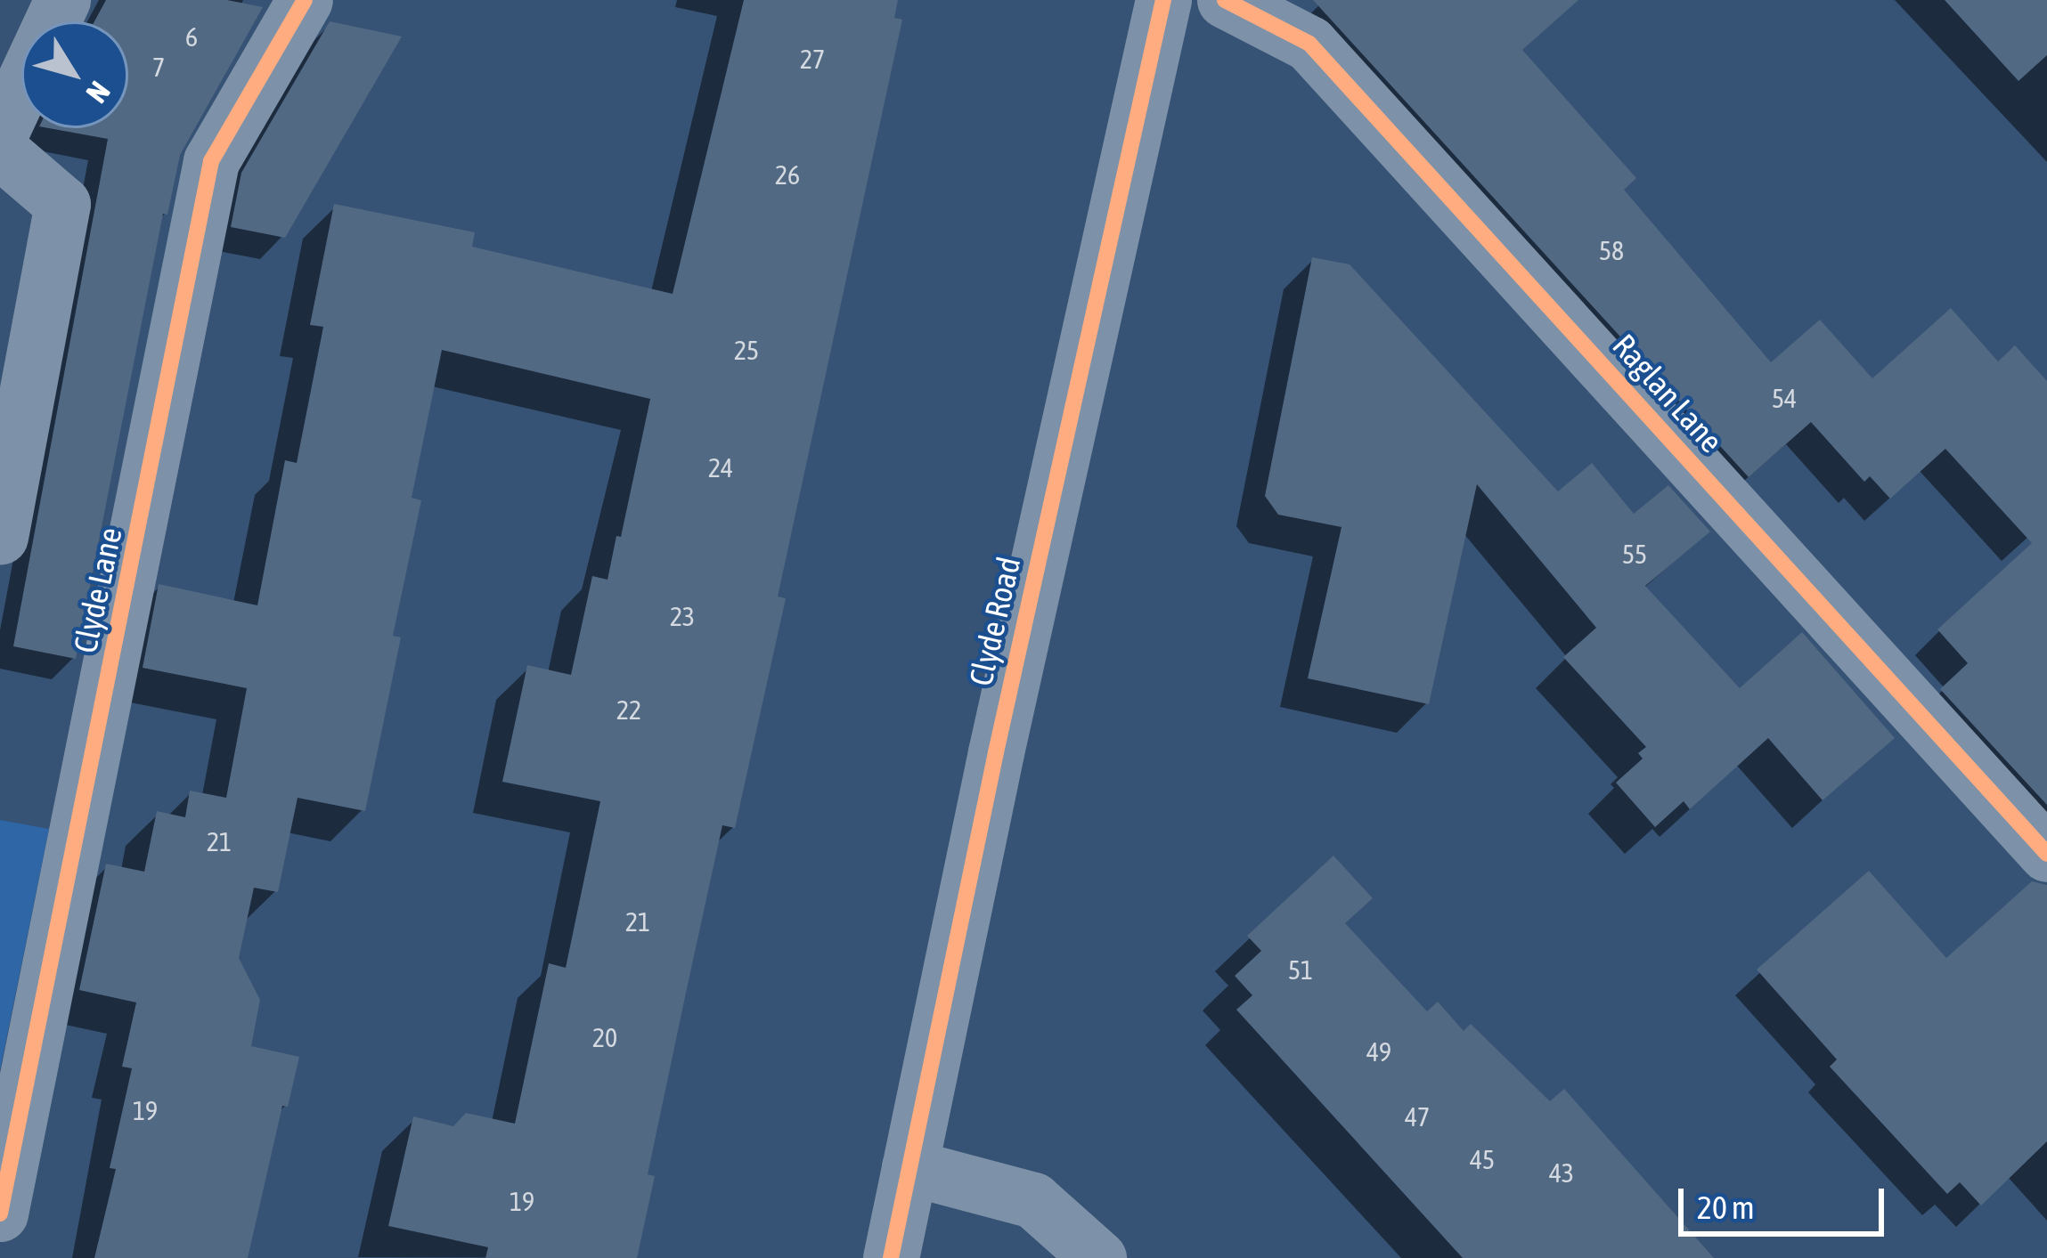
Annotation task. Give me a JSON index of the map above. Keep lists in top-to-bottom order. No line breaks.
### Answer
{"streets":{"street":["Raglan Lane","Clyde Lane","Clyde Road"]},"house_numbers":["6","27","7","26","58","25","54","24","55","23","22","21","21","51","20","49","19","47","45","43","19"],"scale_bar":"20 m","north":"bottom right"}
